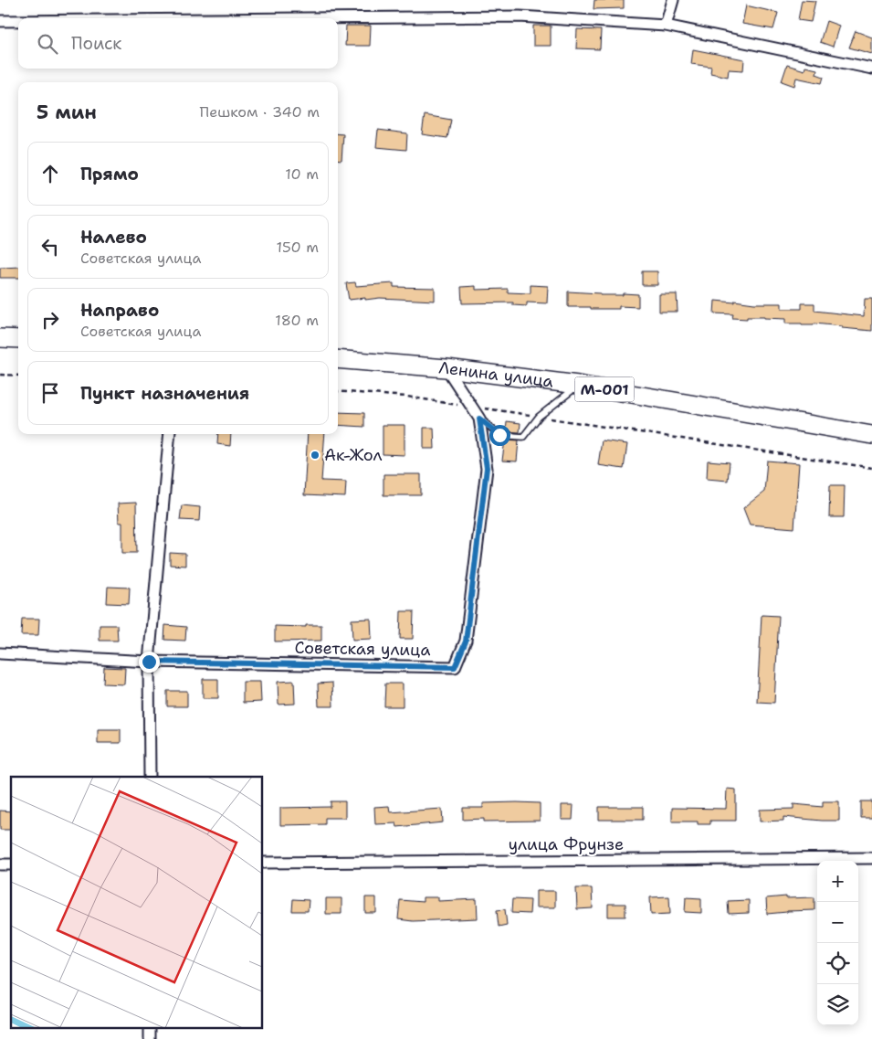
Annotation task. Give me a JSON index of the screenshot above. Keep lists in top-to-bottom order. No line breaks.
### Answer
{"streets":{"main road":["Ленина улица","М-001"],"street":["Советская улица","улица Фрунзе"]},"crossings":[["Ленина улица","Советская улица"]],"places":["Ак-Жол"],"page":{"search":"Поиск","heading":["5 мин","Пешком · 340 m"],"list":[["Прямо","10 m"],["Налево","Советская улица","150 m"],["Направо","Советская улица","180 m"],"Пункт назначения"],"map_buttons":["+","−"]}}
